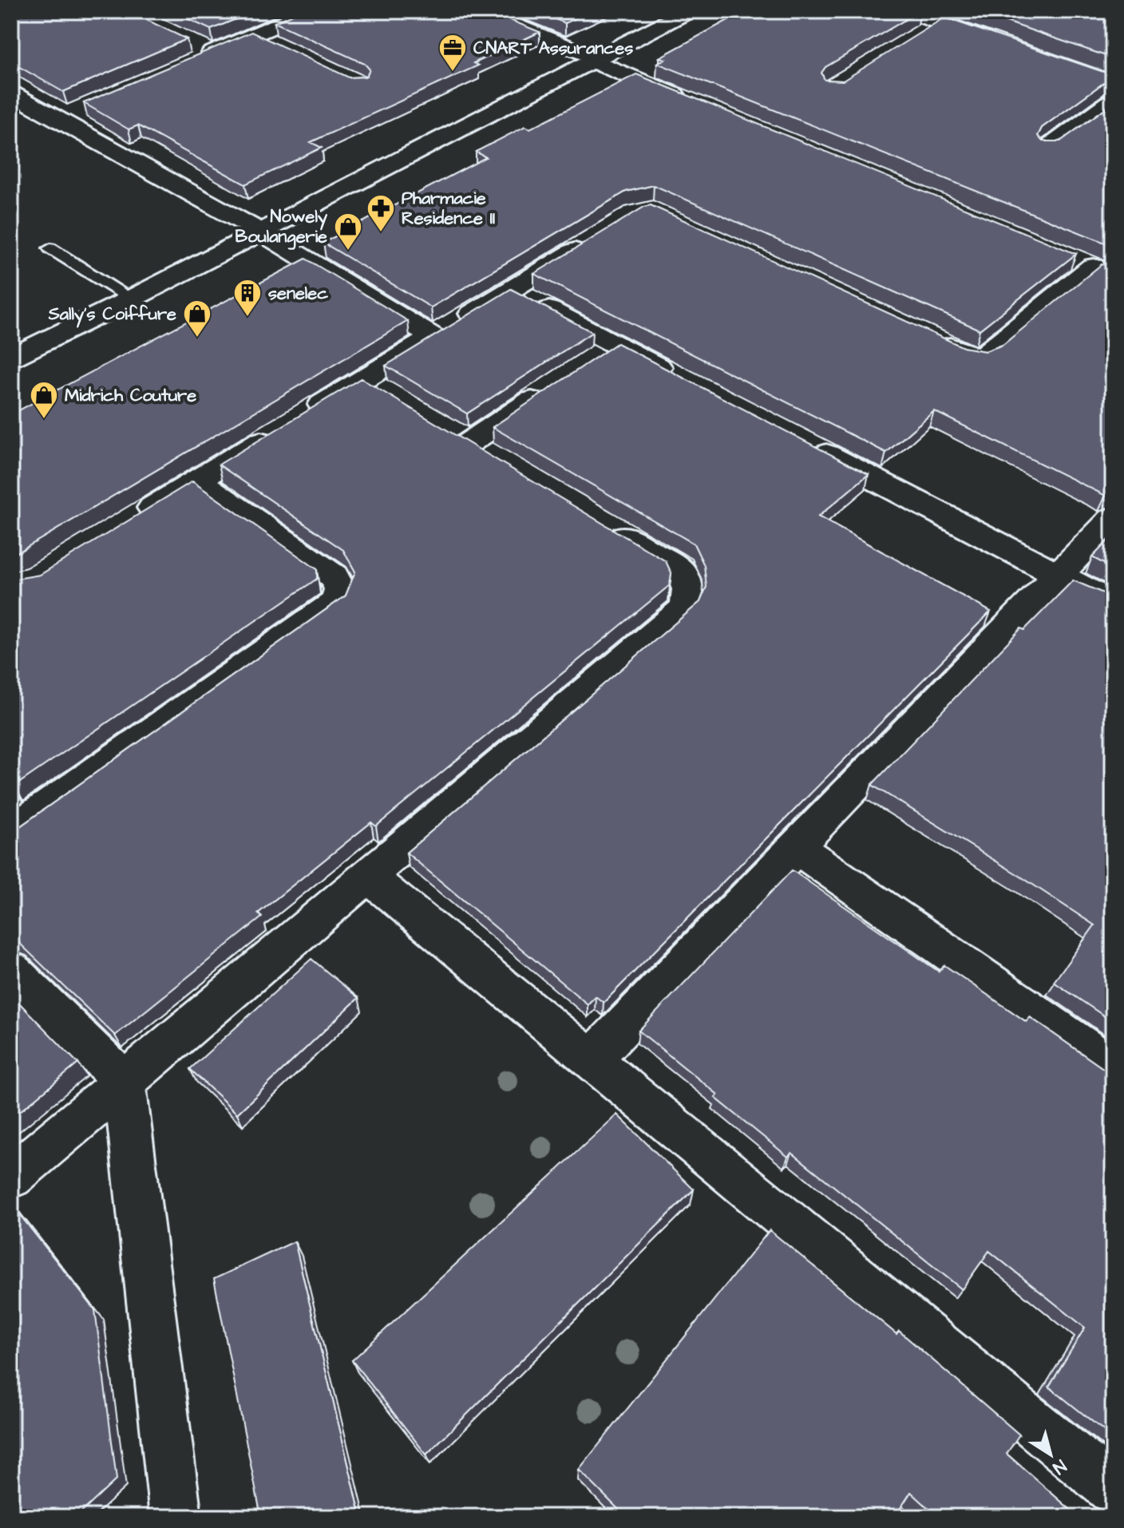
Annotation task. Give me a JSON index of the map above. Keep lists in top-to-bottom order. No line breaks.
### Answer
{"places":{"office":["CNART Assurances"],"pharmacy":["Pharmacie Residence II"],"shop":["Nowely Boulangerie","Sally's Coiffure","Midrich Couture"],"building":["senelec"]},"north":"bottom right"}
